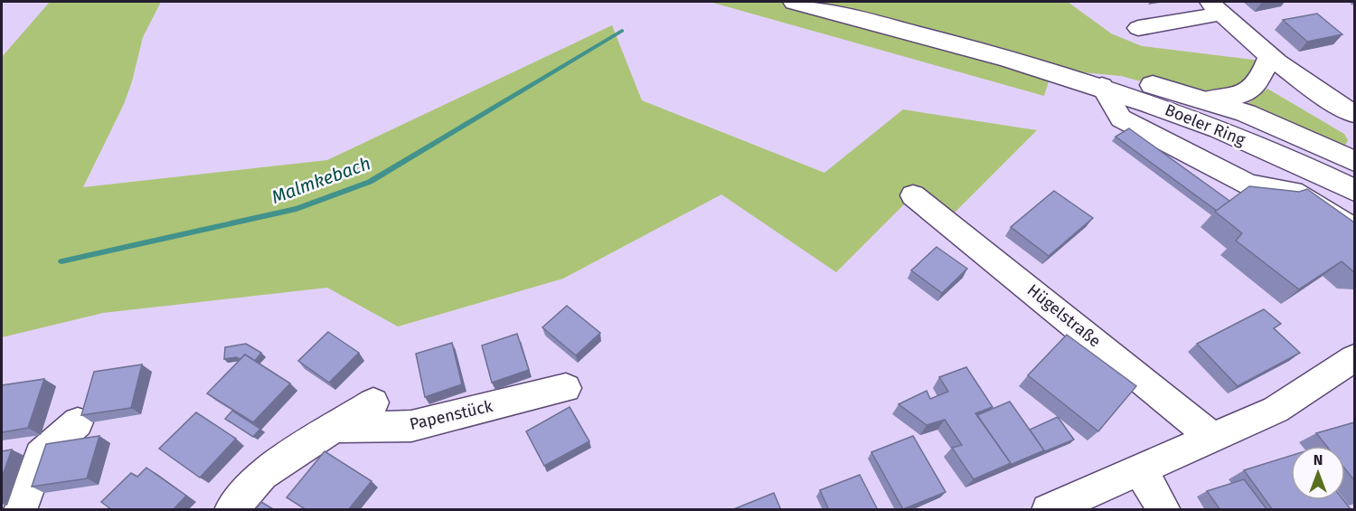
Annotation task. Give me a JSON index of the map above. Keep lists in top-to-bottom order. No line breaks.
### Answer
{"streets":{"main road":["Boeler Ring"],"street":["Hügelstraße","Papenstück"]},"water":["Malmkebach"],"north":"top"}
